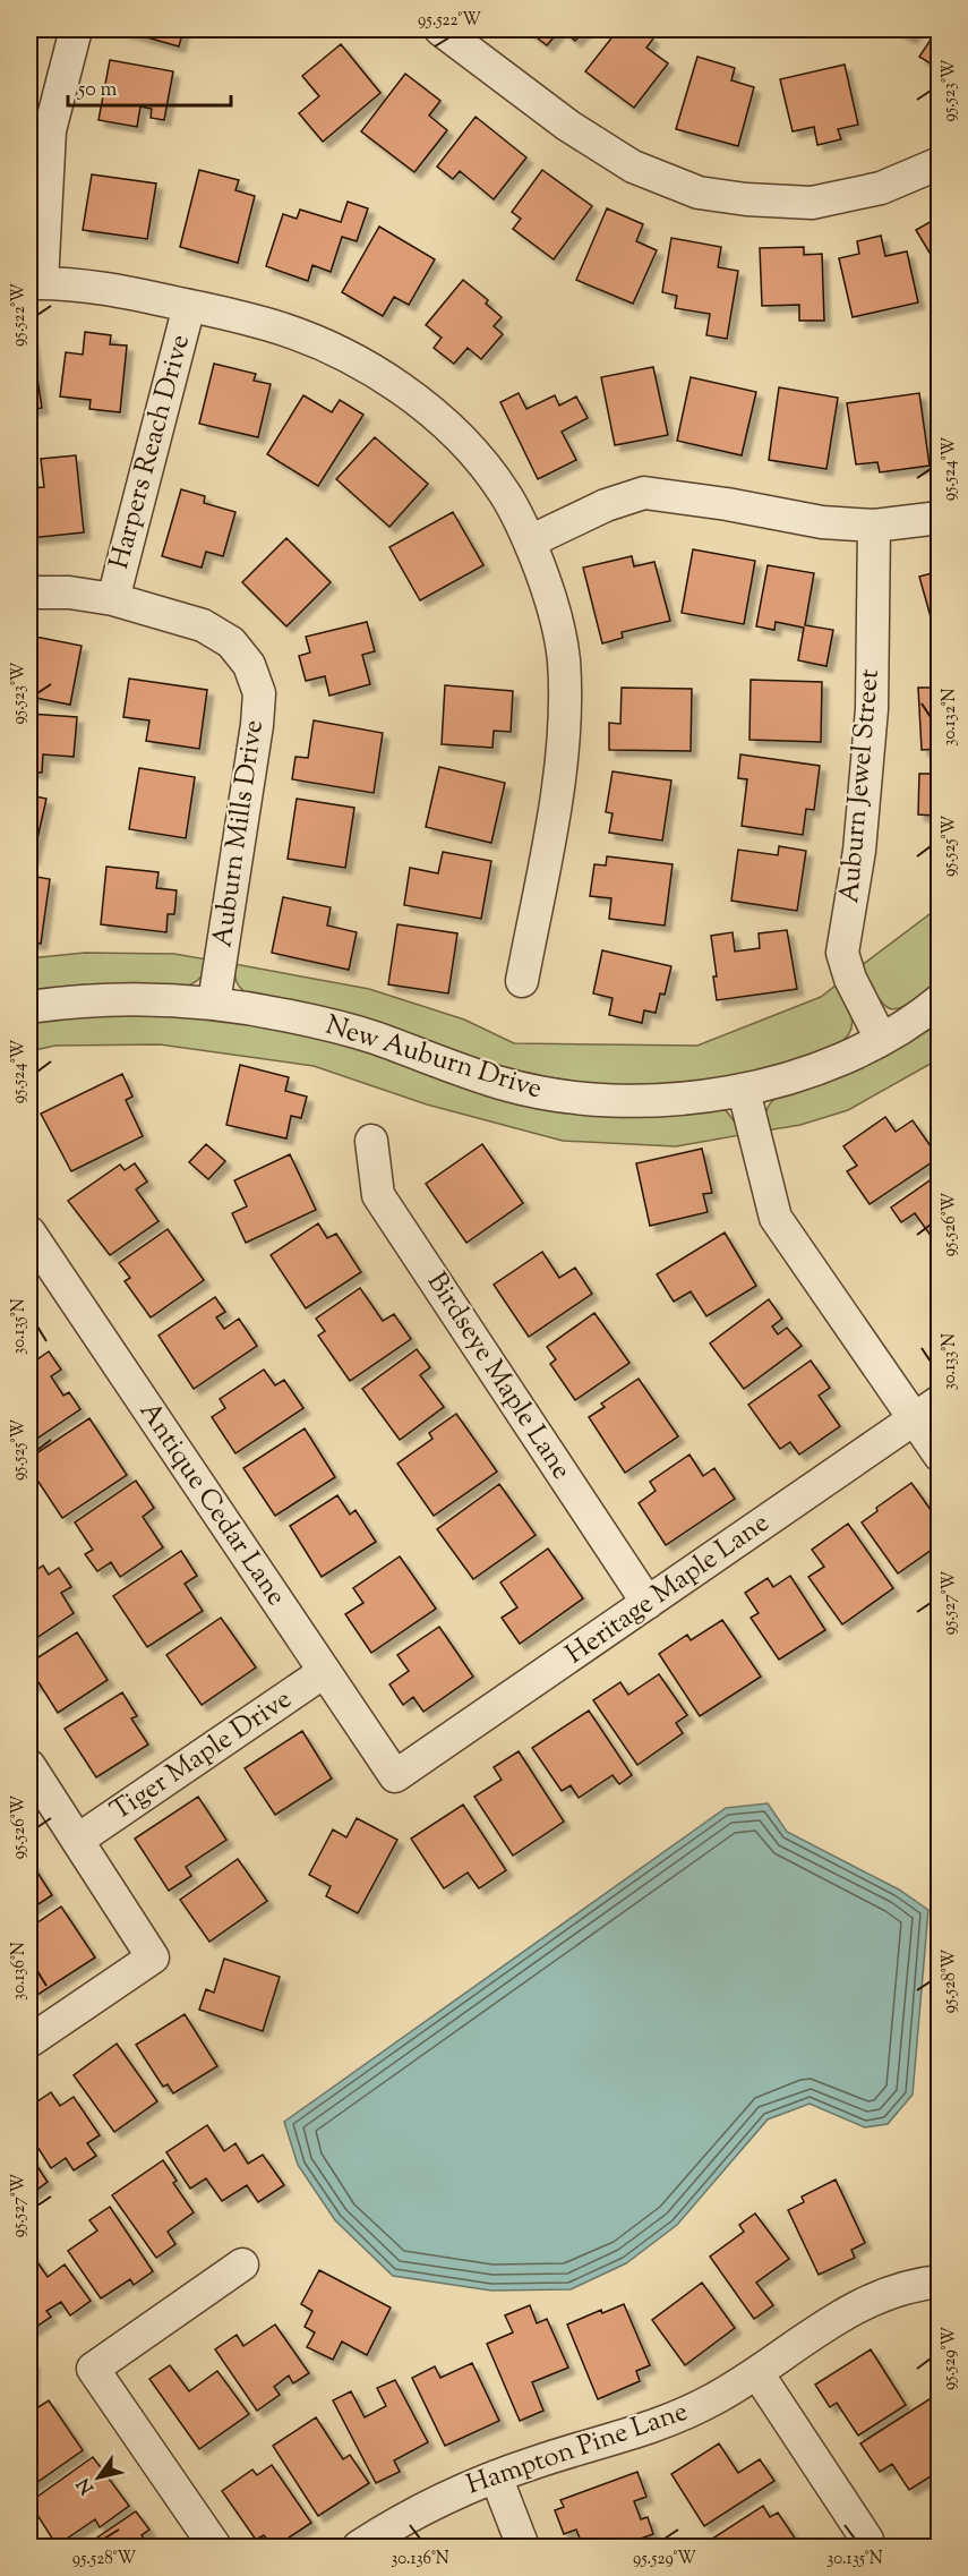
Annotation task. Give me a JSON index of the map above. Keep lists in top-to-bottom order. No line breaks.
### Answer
{"streets":{"street":["Harpers Reach Drive","Auburn Jewel Street","Auburn Mills Drive","New Auburn Drive","Birdseye Maple Lane","Antique Cedar Lane","Heritage Maple Lane","Tiger Maple Drive","Hampton Pine Lane"]},"crossings":[["Harpers Reach Drive","Auburn Mills Drive"],["Auburn Jewel Street","New Auburn Drive"],["Auburn Mills Drive","New Auburn Drive"],["Birdseye Maple Lane","Heritage Maple Lane"],["Antique Cedar Lane","Heritage Maple Lane"],["Antique Cedar Lane","Tiger Maple Drive"]],"scale_bar":"50 m","north":"bottom left","coordinates":["95.522°W","95.523°W","95.524°W","30.132°N","95.525°W","95.526°W","30.135°N","30.133°N","95.527°W","30.136°N","95.528°W","95.529°W"]}
